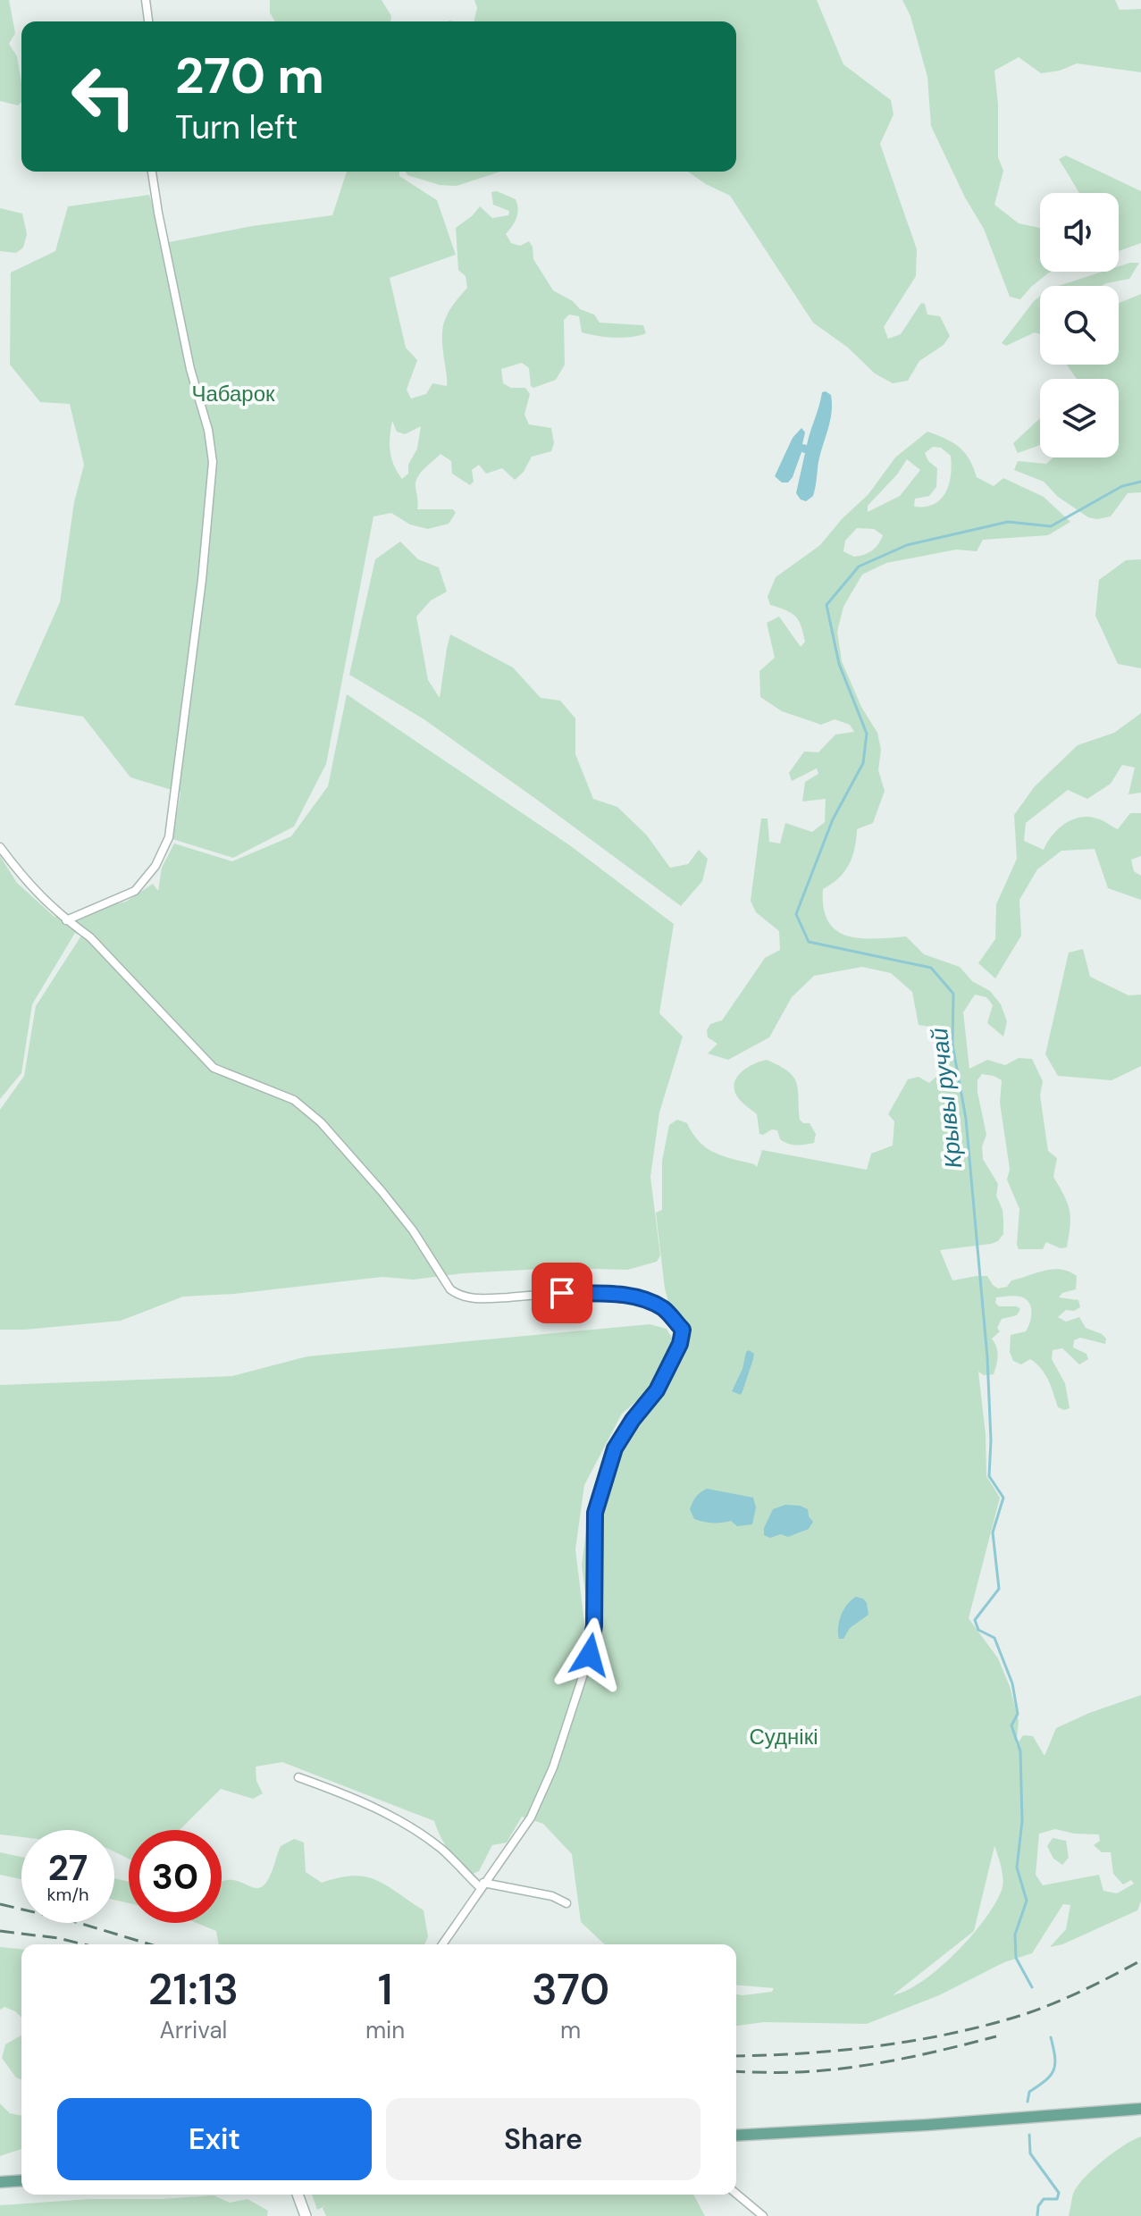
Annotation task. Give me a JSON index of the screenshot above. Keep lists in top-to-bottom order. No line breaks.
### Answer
{"water":["Крывы ручай"],"parks":["Чабарок","Суднікі"],"page":{"turn":["270 m","Turn left"],"speed":"27 km/h","limit":"30","eta":["21:13","Arrival","1","min","370","m"],"buttons":["Exit","Share"]}}
